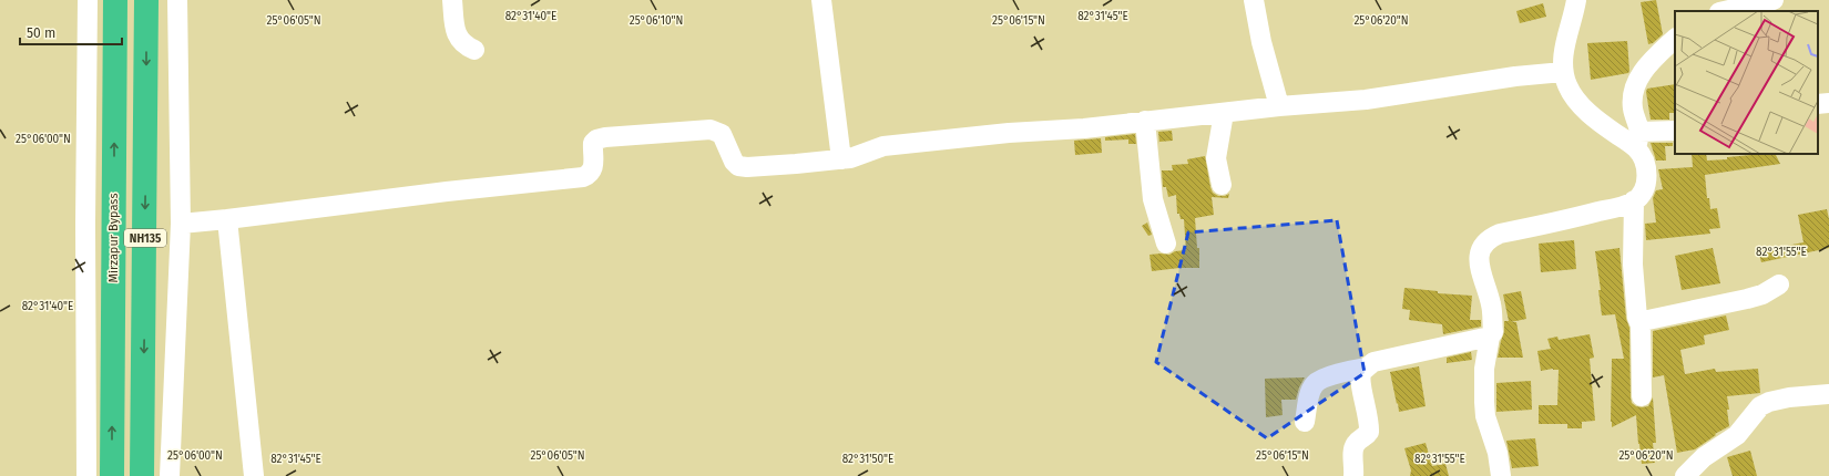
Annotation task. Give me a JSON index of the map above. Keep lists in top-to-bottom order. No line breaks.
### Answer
{"streets":{"highway":["Mirzapur Bypass","NH135"]},"scale_bar":"50 m","coordinates":["82°31'40\"E","82°31'45\"E","25°06'05\"N","25°06'10\"N","25°06'15\"N","25°06'20\"N","25°06'00\"N","82°31'55\"E","82°31'50\"E"]}
